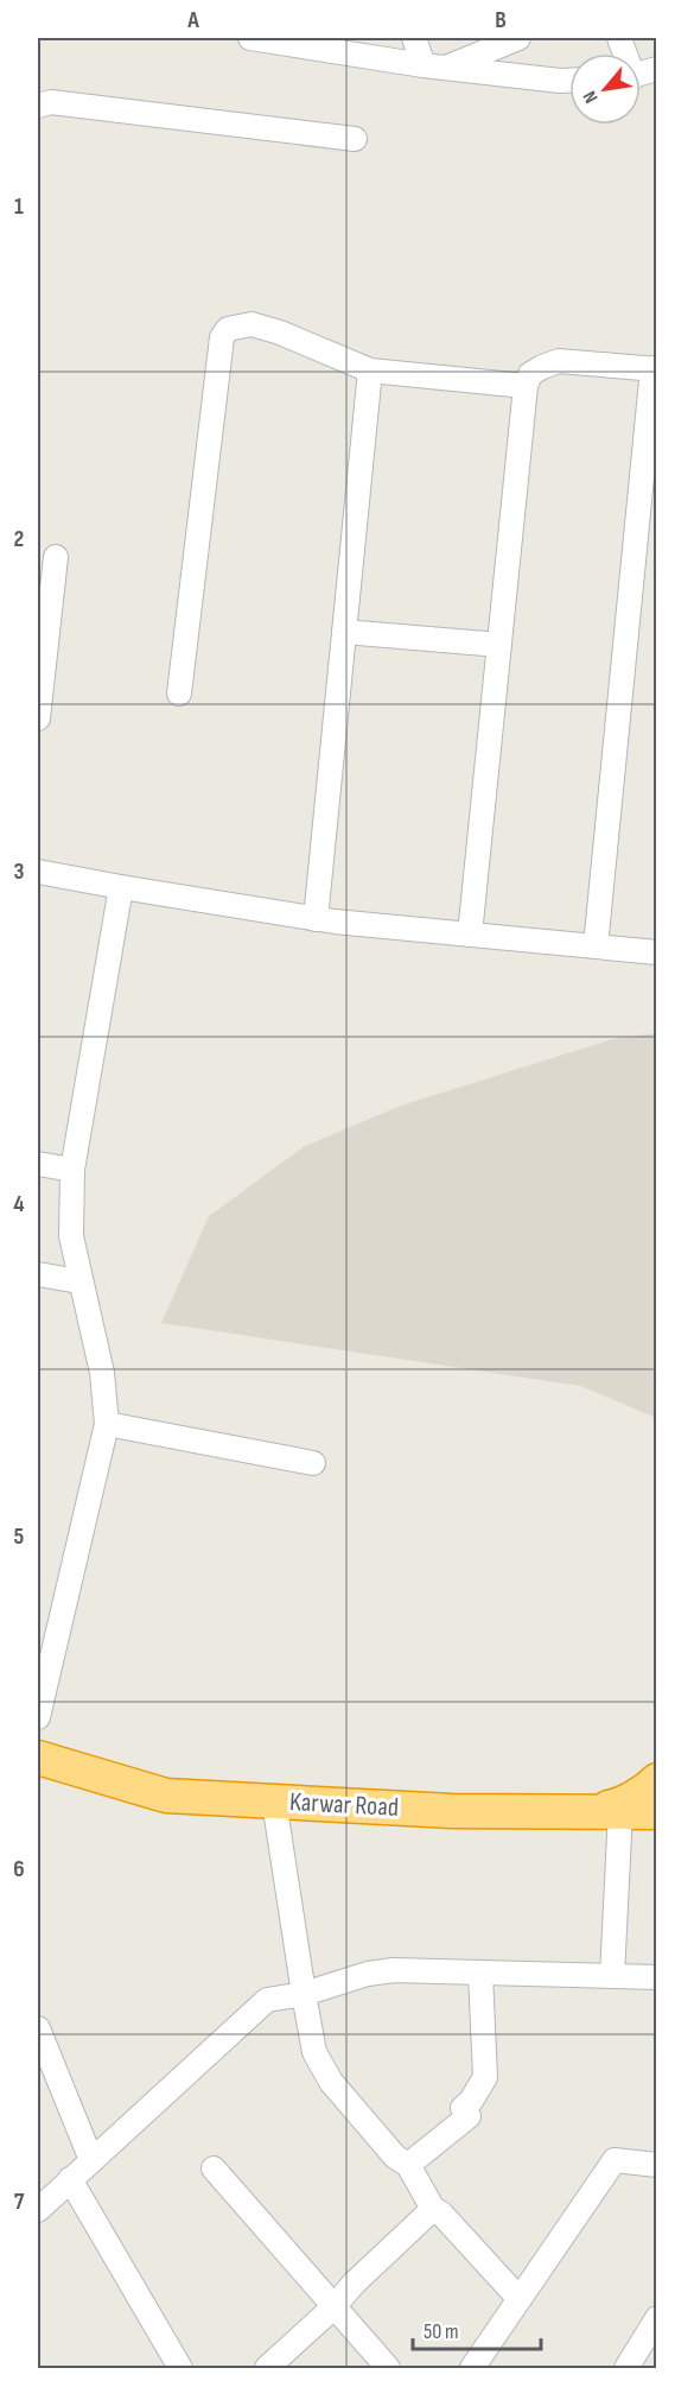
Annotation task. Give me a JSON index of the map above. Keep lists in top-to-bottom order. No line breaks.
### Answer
{"streets":{"highway":["Karwar Road"]},"scale_bar":"50 m","north":"bottom left","grid":{"columns":["A","B"],"rows":["1","2","3","4","5","6","7"]}}
